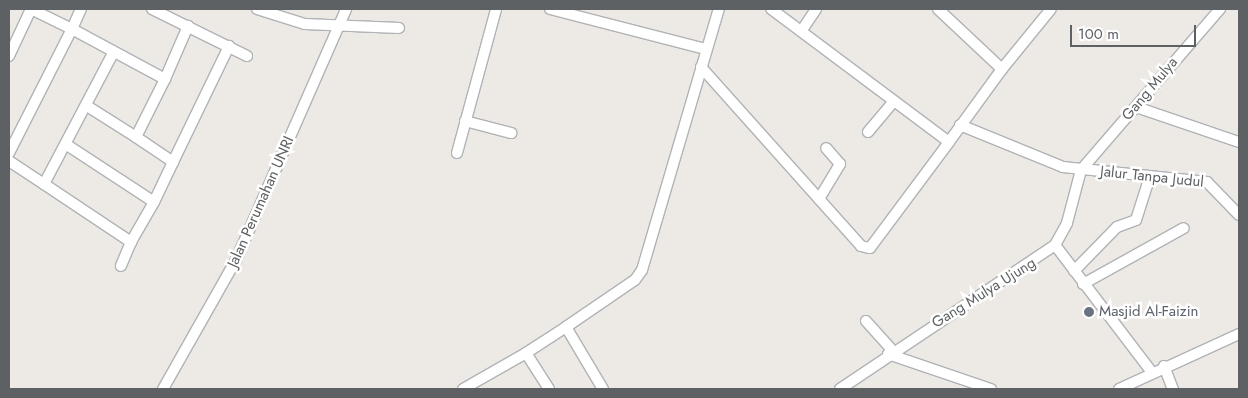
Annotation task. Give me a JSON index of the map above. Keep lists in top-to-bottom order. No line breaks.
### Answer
{"streets":{"street":["Gang Mulya","Jalur Tanpa Judul","Jalan Perumahan UNRI","Gang Mulya Ujung"]},"crossings":[["Gang Mulya","Jalur Tanpa Judul"],["Gang Mulya","Gang Mulya Ujung"],["Jalur Tanpa Judul","Gang Mulya Ujung"]],"places":["Masjid Al-Faizin"],"scale_bar":"100 m"}
